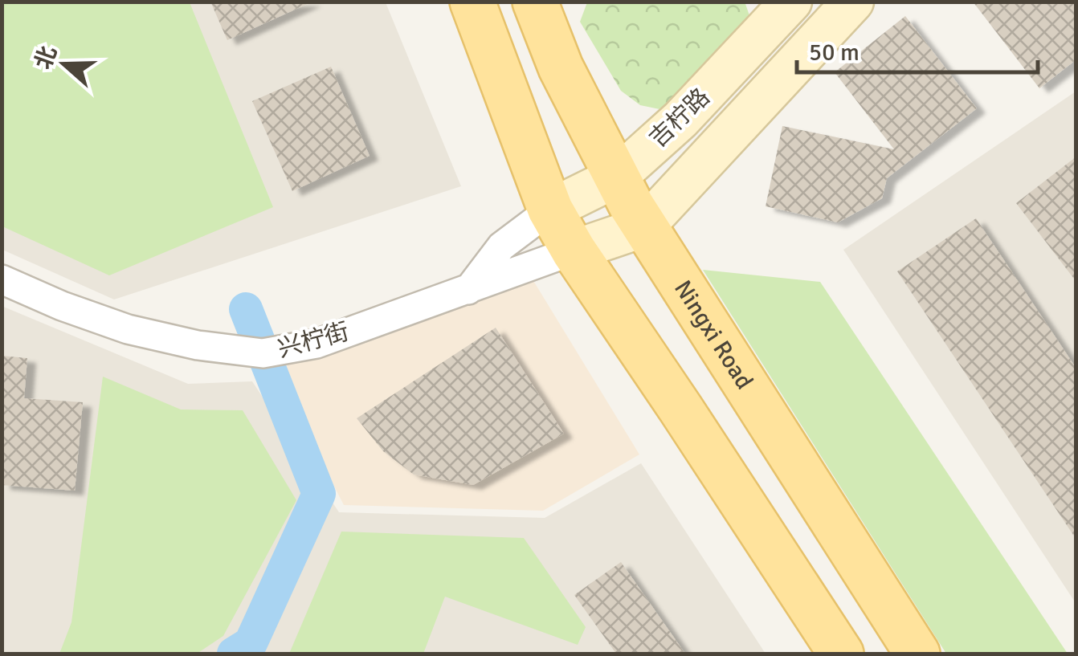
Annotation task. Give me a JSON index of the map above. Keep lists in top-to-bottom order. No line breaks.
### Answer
{"streets":{"main road":["吉柠路","Ningxi Road"],"street":["兴柠街"]},"crossings":[["吉柠路","Ningxi Road"]],"scale_bar":"50 m","north":"left"}
